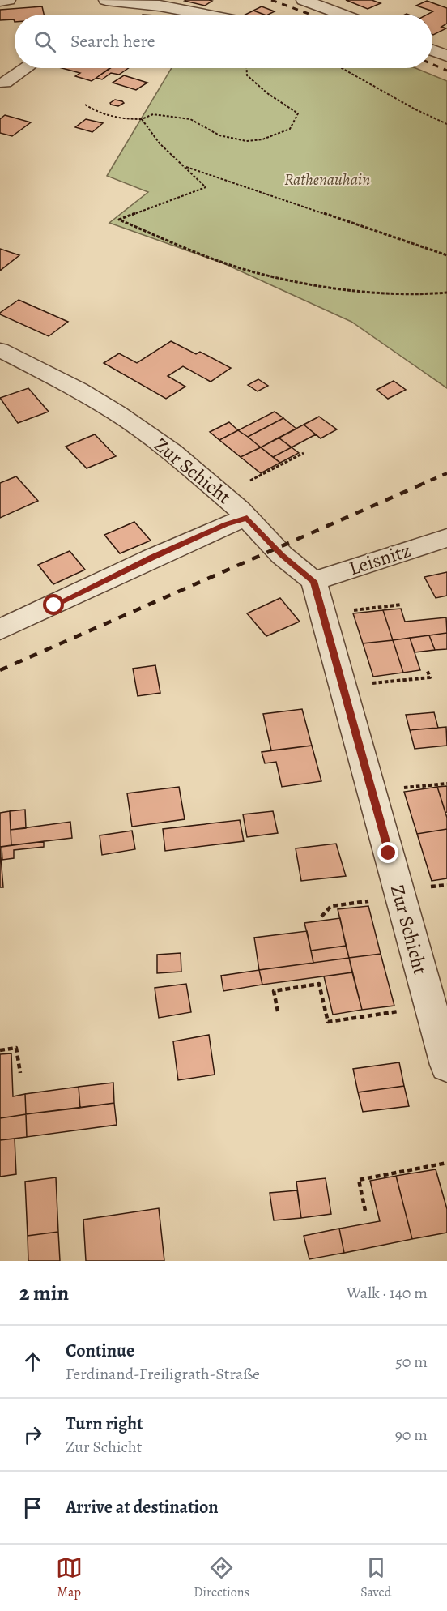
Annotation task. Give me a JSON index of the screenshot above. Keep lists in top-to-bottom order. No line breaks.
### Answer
{"streets":{"street":["Zur Schicht","Leisnitz"]},"crossings":[["Zur Schicht","Leisnitz"]],"parks":["Rathenauhain"],"page":{"search":"Search here","heading":["2 min","Walk · 140 m"],"list":[["Continue","Ferdinand-Freiligrath-Straße","50 m"],["Turn right","Zur Schicht","90 m"],"Arrive at destination"],"nav":["Map","Directions","Saved"]}}
